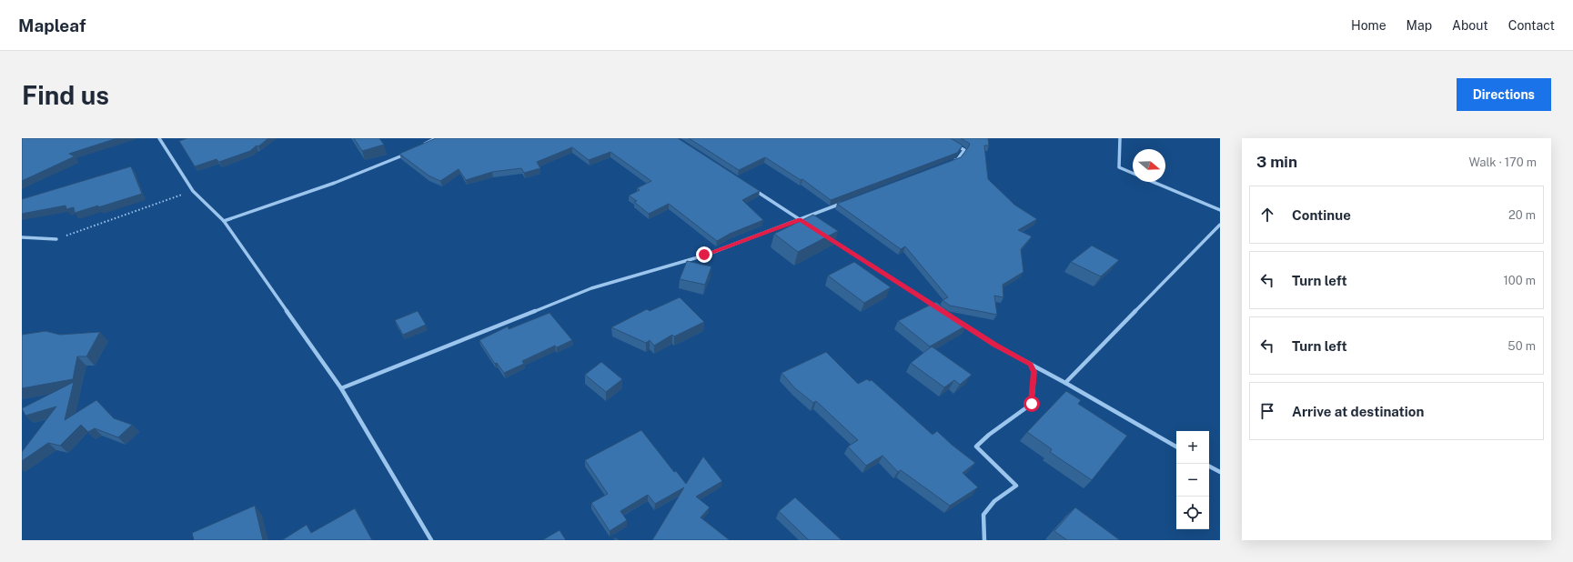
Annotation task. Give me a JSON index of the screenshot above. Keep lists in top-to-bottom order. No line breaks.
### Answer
{"north":"right","page":{"header":"Mapleaf","nav":["Home","Map","About","Contact"],"buttons":"Directions","title":"Find us","heading":["3 min","Walk · 170 m"],"list":[["Continue","20 m"],["Turn left","100 m"],["Turn left","50 m"],"Arrive at destination"],"map_buttons":["+","−"]}}
